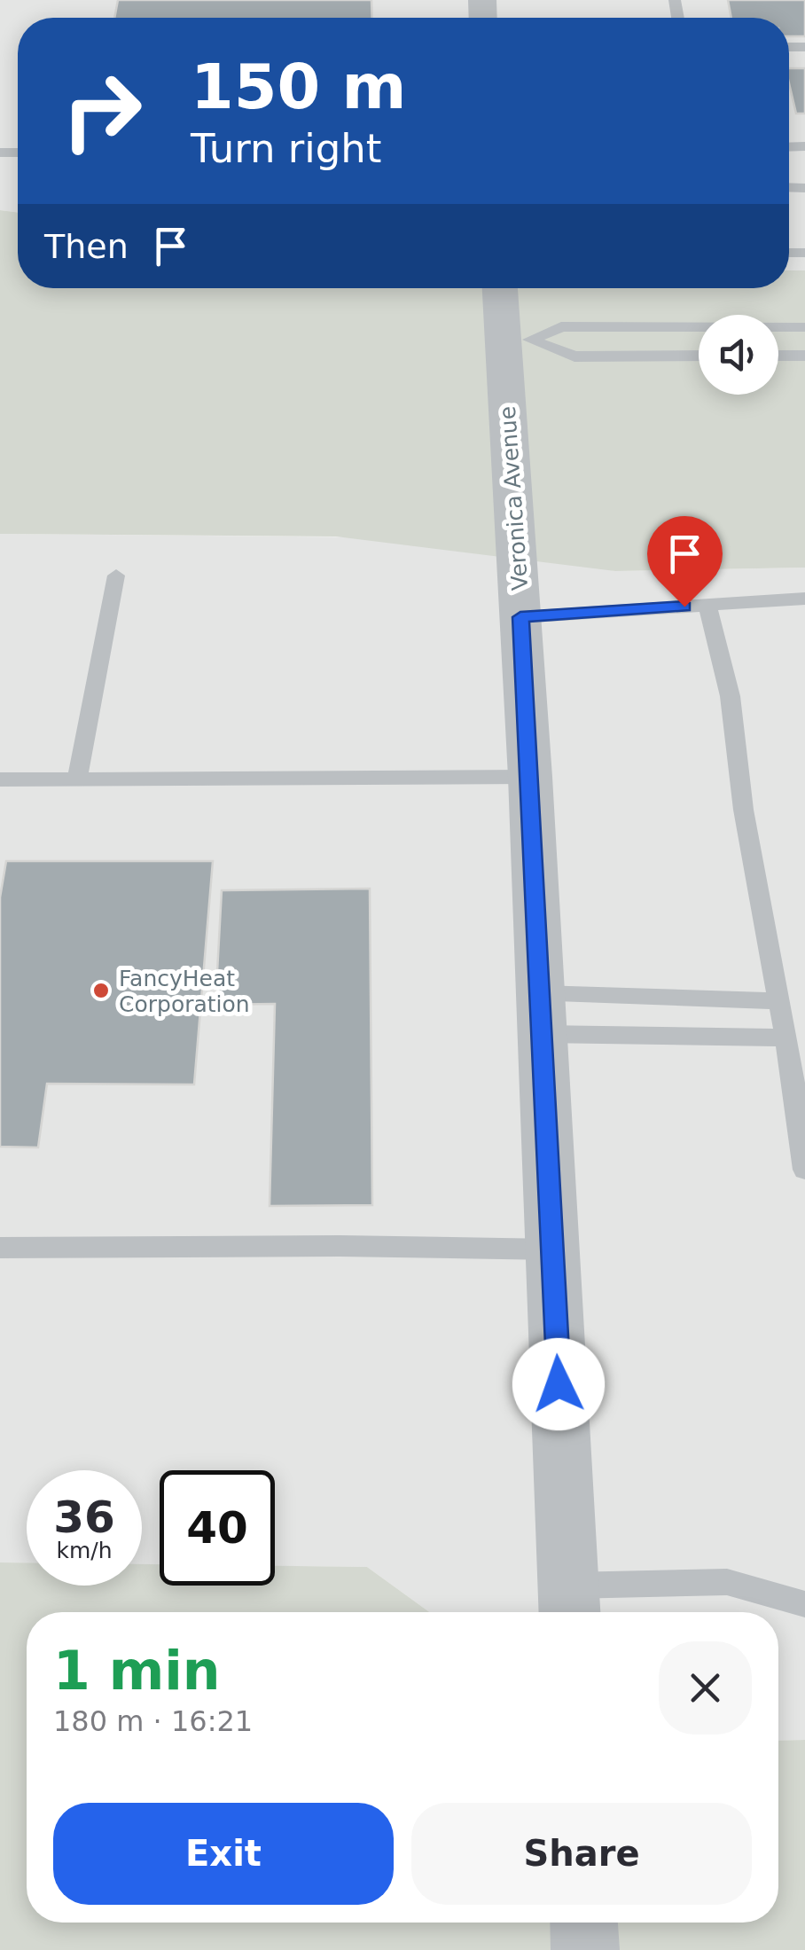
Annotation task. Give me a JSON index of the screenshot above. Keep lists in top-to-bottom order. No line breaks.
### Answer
{"streets":{"street":["Veronica Avenue"]},"places":["FancyHeat Corporation"],"page":{"turn":["150 m","Turn right"],"then":"Then","speed":"36 km/h","limit":"40","heading":["1 min","180 m · 16:21"],"buttons":["Exit","Share"]}}
